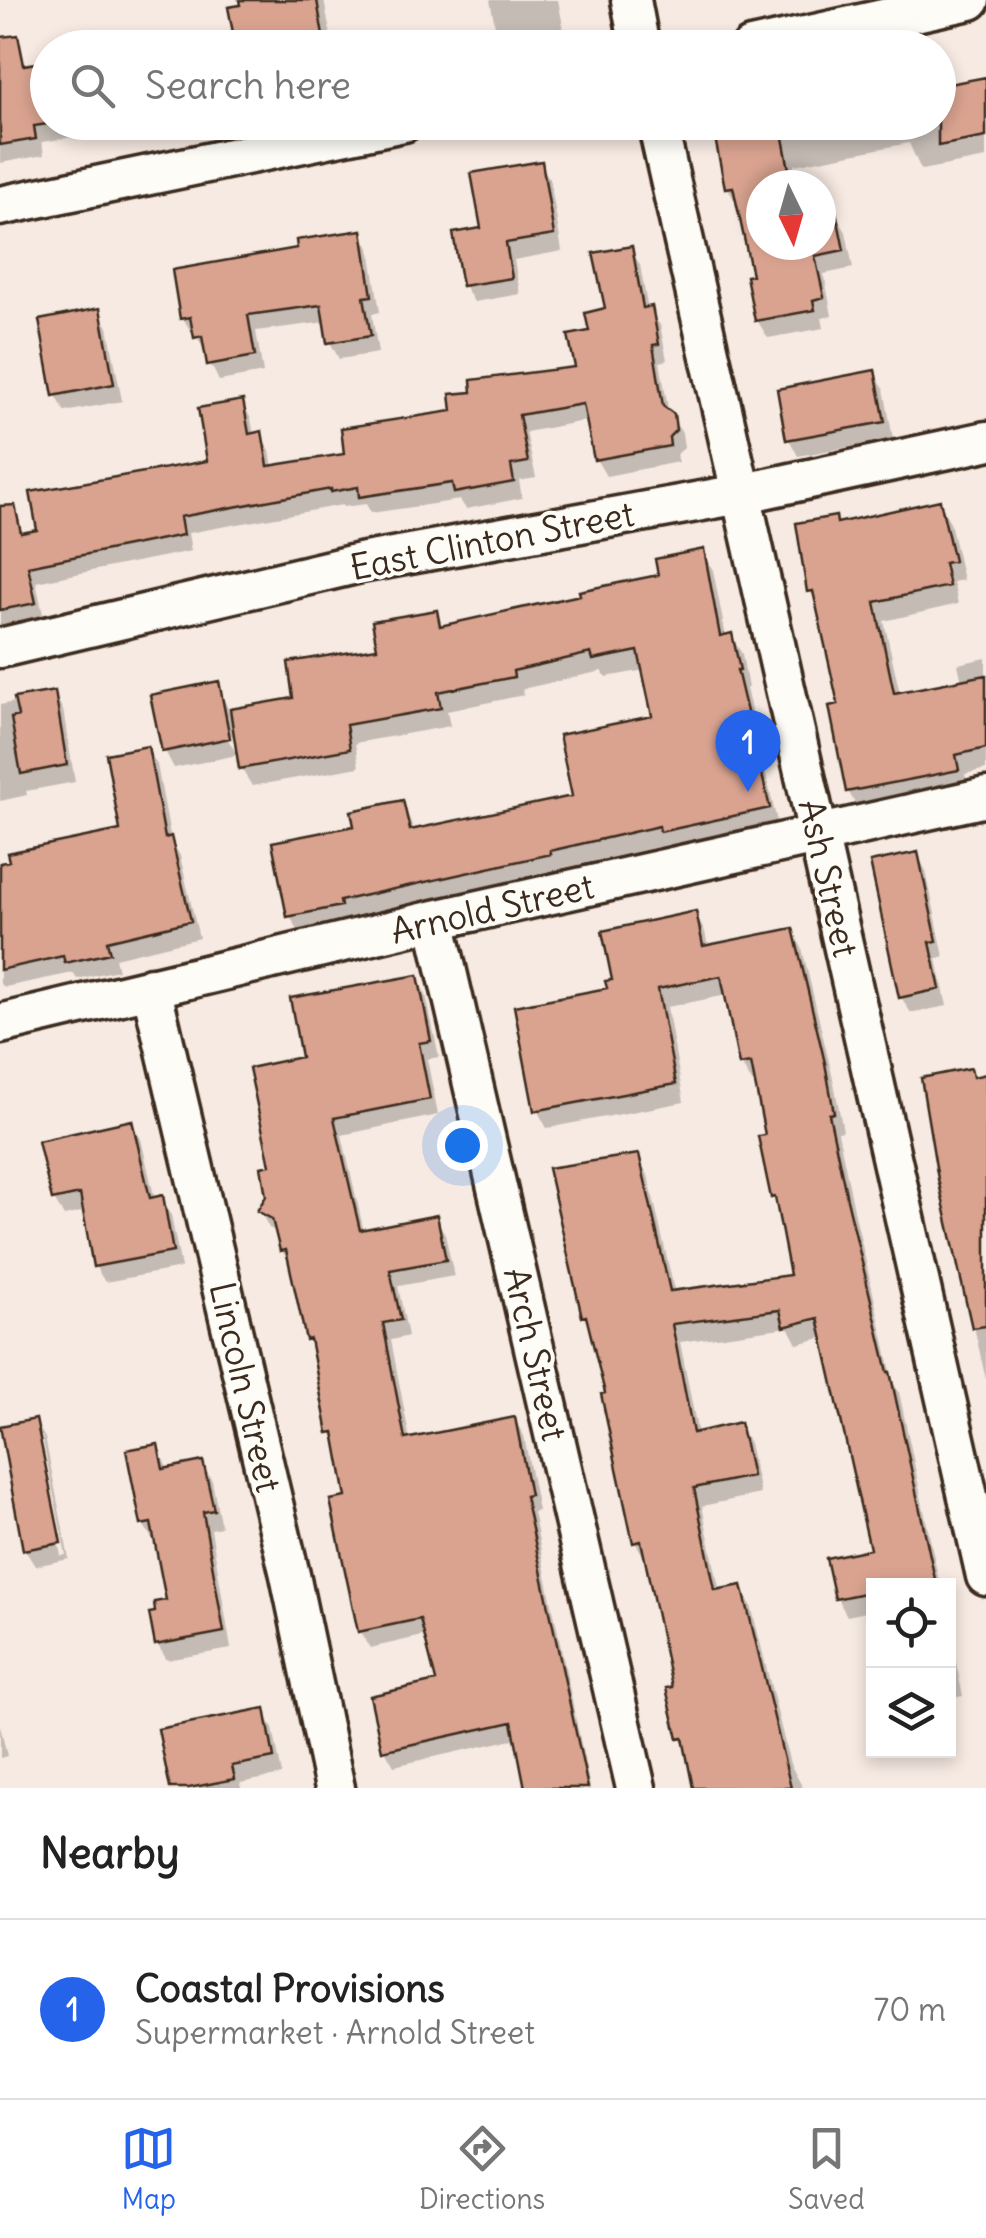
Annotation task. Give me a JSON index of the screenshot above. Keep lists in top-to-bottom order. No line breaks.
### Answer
{"streets":{"street":["East Clinton Street","Ash Street","Arnold Street","Arch Street","Lincoln Street"]},"crossings":[["East Clinton Street","Ash Street"],["Ash Street","Arnold Street"],["Arnold Street","Arch Street"],["Arnold Street","Lincoln Street"]],"north":"bottom","page":{"search":"Search here","pins":"1","heading":"Nearby","list":[{"mark":"1","name":"Coastal Provisions","note":"Supermarket · Arnold Street","value":"70 m"}],"nav":["Map","Directions","Saved"]}}
